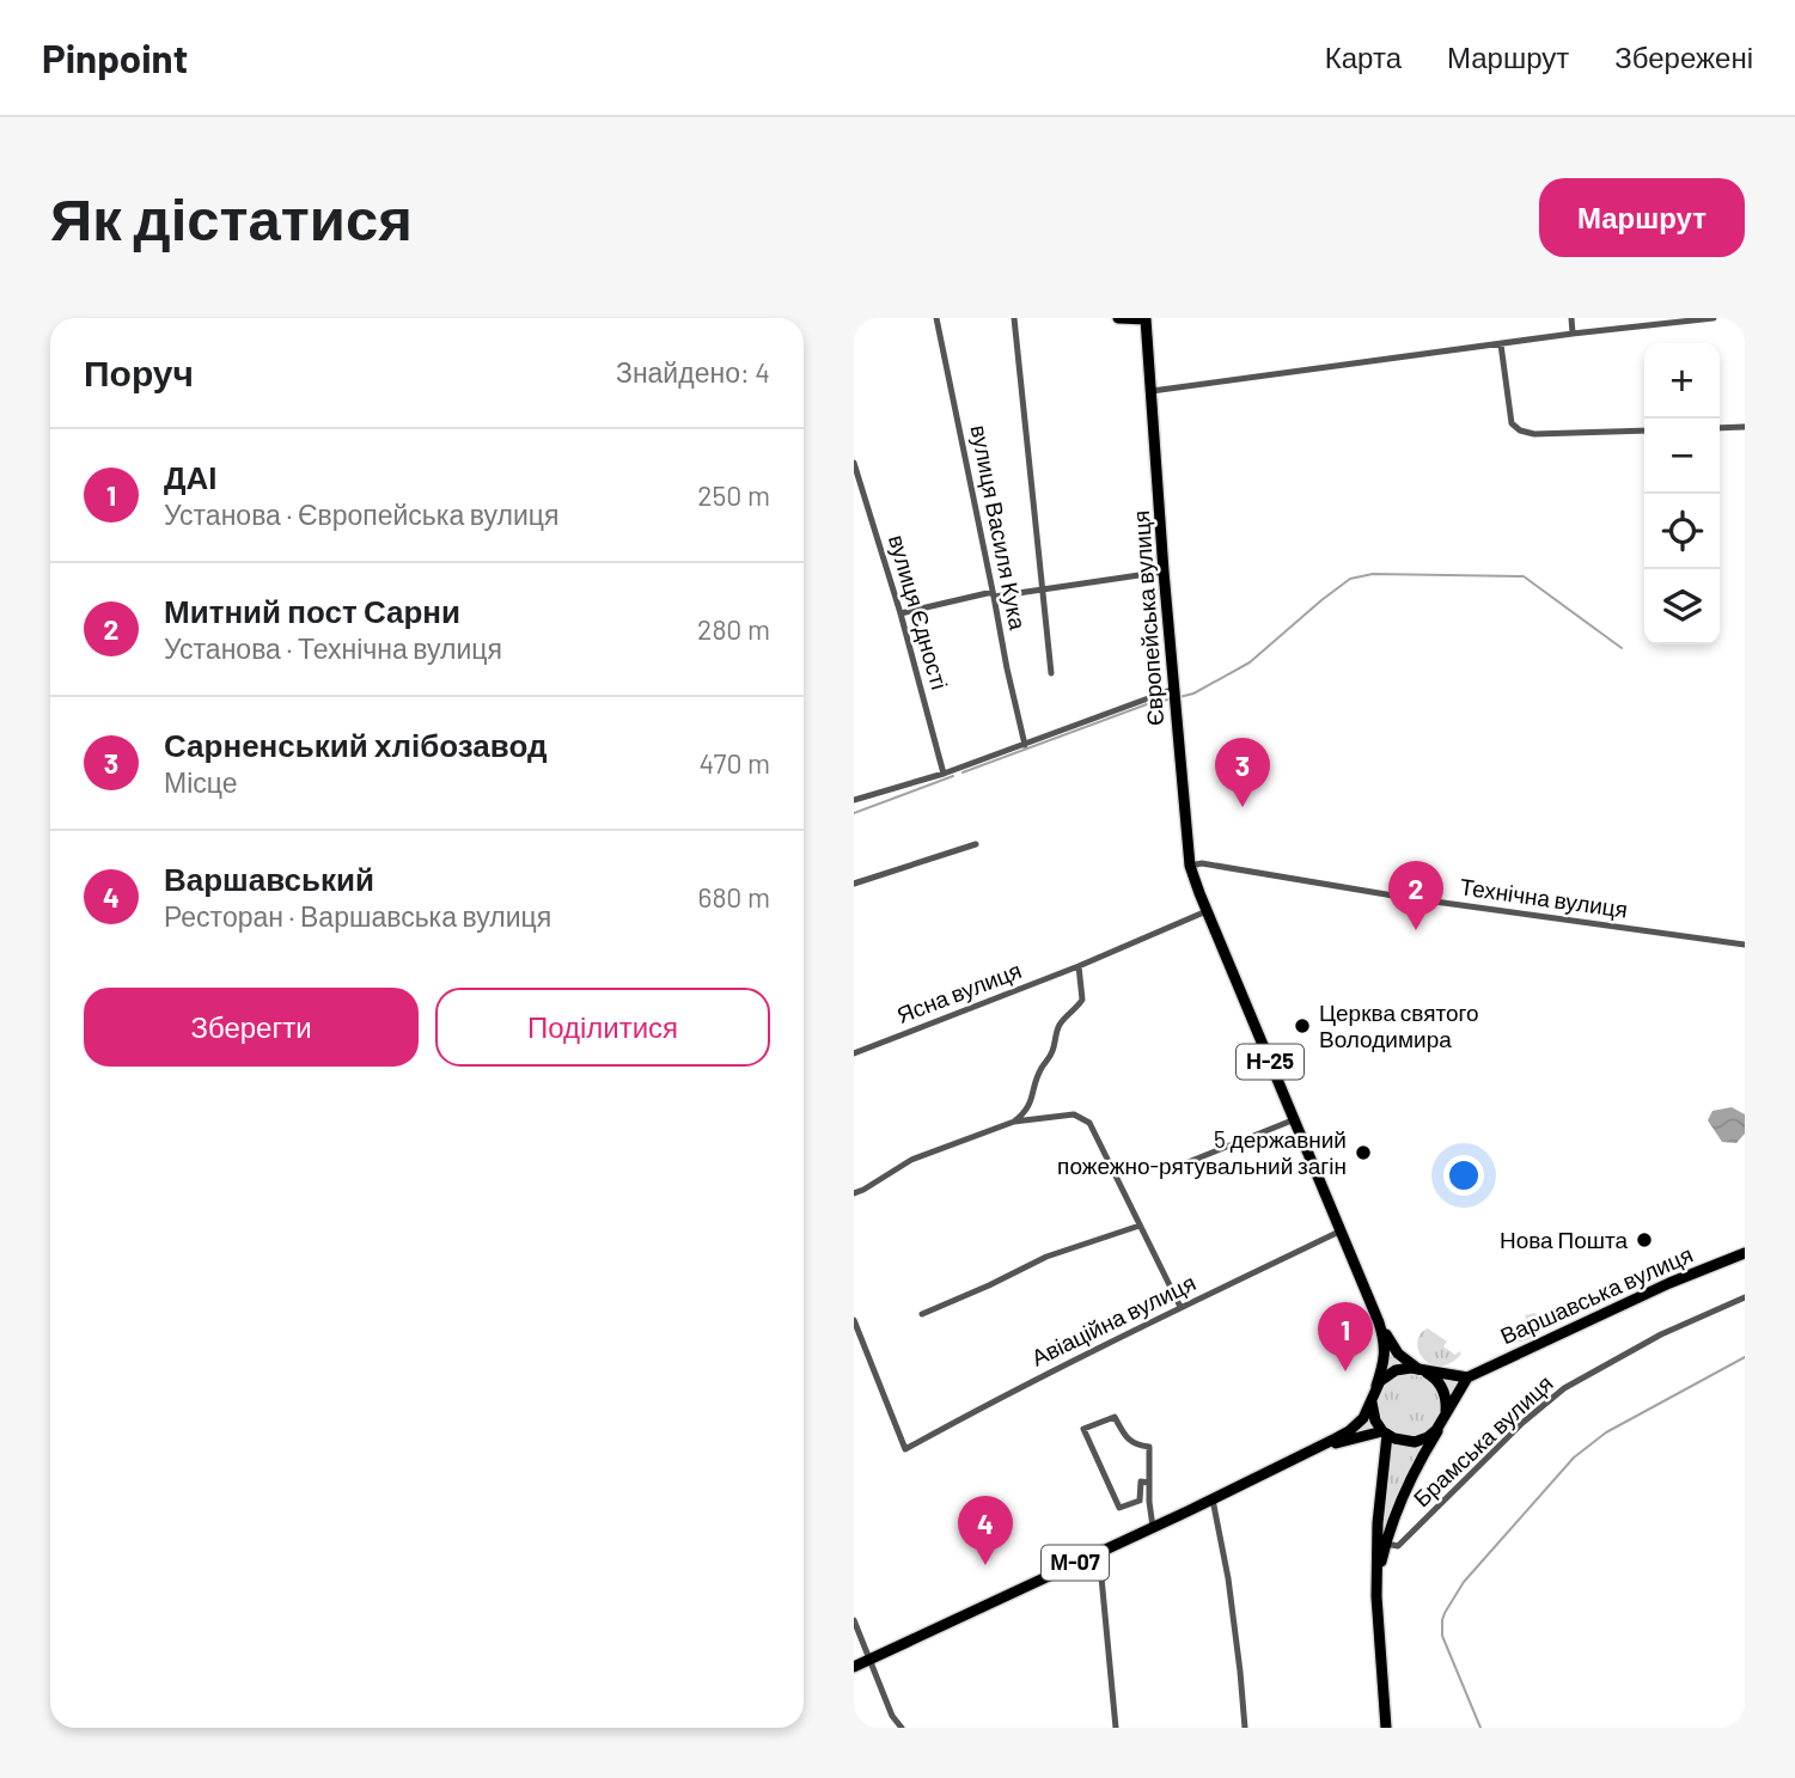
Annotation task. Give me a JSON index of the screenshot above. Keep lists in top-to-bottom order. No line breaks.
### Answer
{"streets":{"main road":["Європейська вулиця","Н-25","Варшавська вулиця","М-07"],"street":["вулиця Василя Кука","вулиця Єдності","Технічна вулиця","Ясна вулиця","Авіаційна вулиця","Брамська вулиця"]},"crossings":[["Європейська вулиця","Технічна вулиця"],["Європейська вулиця","Н-25"],["Європейська вулиця","Авіаційна вулиця"],["Європейська вулиця","М-07"],["Н-25","М-07"]],"places":["Церква святого Володимира","5 державний пожежно-рятувальний загін","Нова Пошта"],"page":{"header":"Pinpoint","nav":["Карта","Маршрут","Збережені"],"buttons":["Маршрут",["Зберегти","Поділитися"]],"title":"Як дістатися","heading":["Поруч","Знайдено: 4"],"map_buttons":["+","−"],"list":[{"mark":"1","name":"ДАІ","note":"Установа · Європейська вулиця","value":"250 m"},{"mark":"2","name":"Митний пост Сарни","note":"Установа · Технічна вулиця","value":"280 m"},{"mark":"3","name":"Сарненський хлібозавод","note":"Місце","value":"470 m"},{"mark":"4","name":"Варшавський","note":"Ресторан · Варшавська вулиця","value":"680 m"}],"pins":["3","2","1","4"]}}
